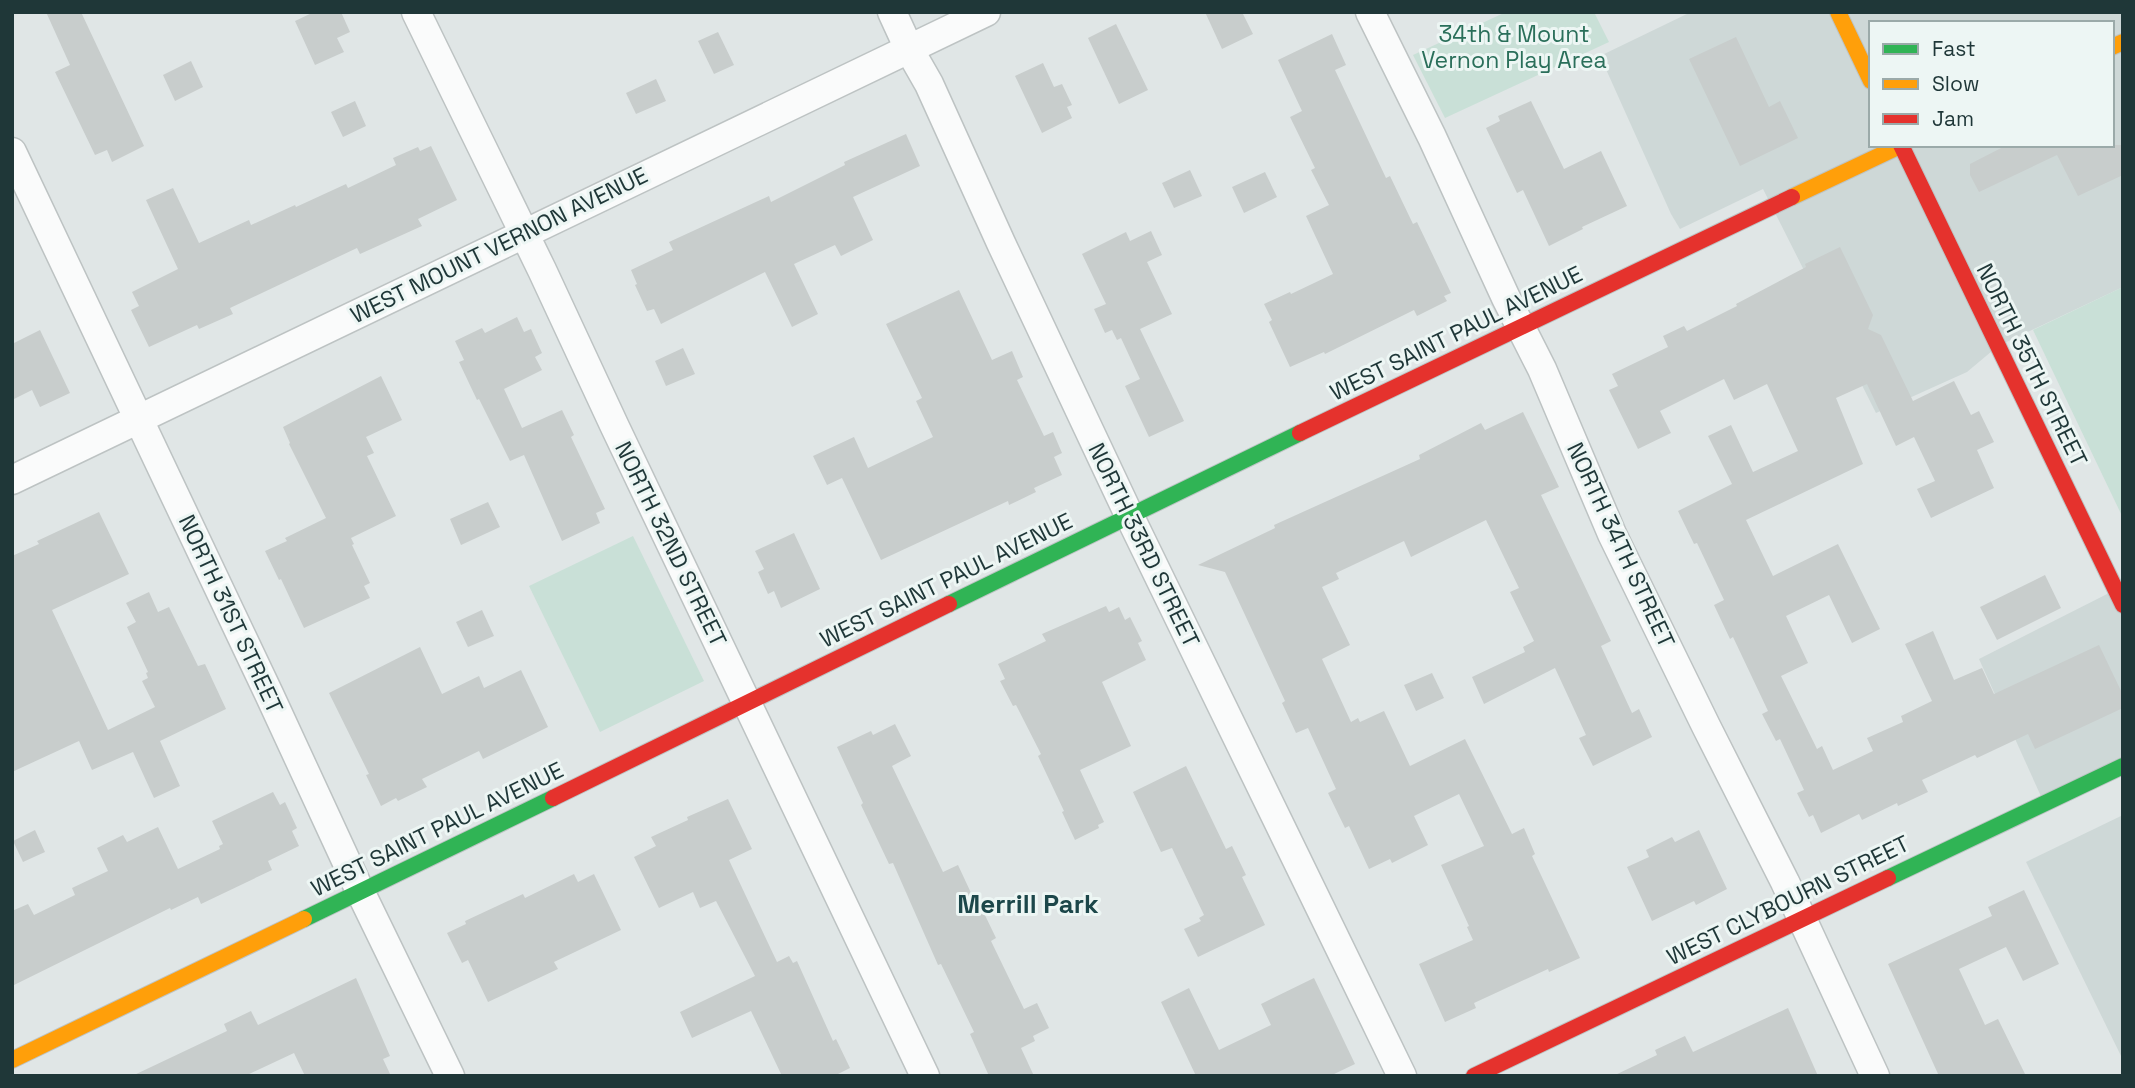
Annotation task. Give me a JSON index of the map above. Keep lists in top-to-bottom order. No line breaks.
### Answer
{"streets":{"street":["WEST MOUNT VERNON AVENUE","WEST SAINT PAUL AVENUE","NORTH 35TH STREET","NORTH 32ND STREET","NORTH 33RD STREET","NORTH 34TH STREET","NORTH 31ST STREET","WEST CLYBOURN STREET"]},"crossings":[["WEST MOUNT VERNON AVENUE","NORTH 32ND STREET"],["WEST MOUNT VERNON AVENUE","NORTH 33RD STREET"],["WEST MOUNT VERNON AVENUE","NORTH 31ST STREET"],["WEST SAINT PAUL AVENUE","NORTH 32ND STREET"],["WEST SAINT PAUL AVENUE","NORTH 33RD STREET"],["WEST SAINT PAUL AVENUE","NORTH 34TH STREET"],["WEST SAINT PAUL AVENUE","NORTH 31ST STREET"],["NORTH 34TH STREET","WEST CLYBOURN STREET"]],"districts":["Merrill Park"],"parks":["34th & Mount Vernon Play Area"],"legend":["Fast","Slow","Jam"]}
